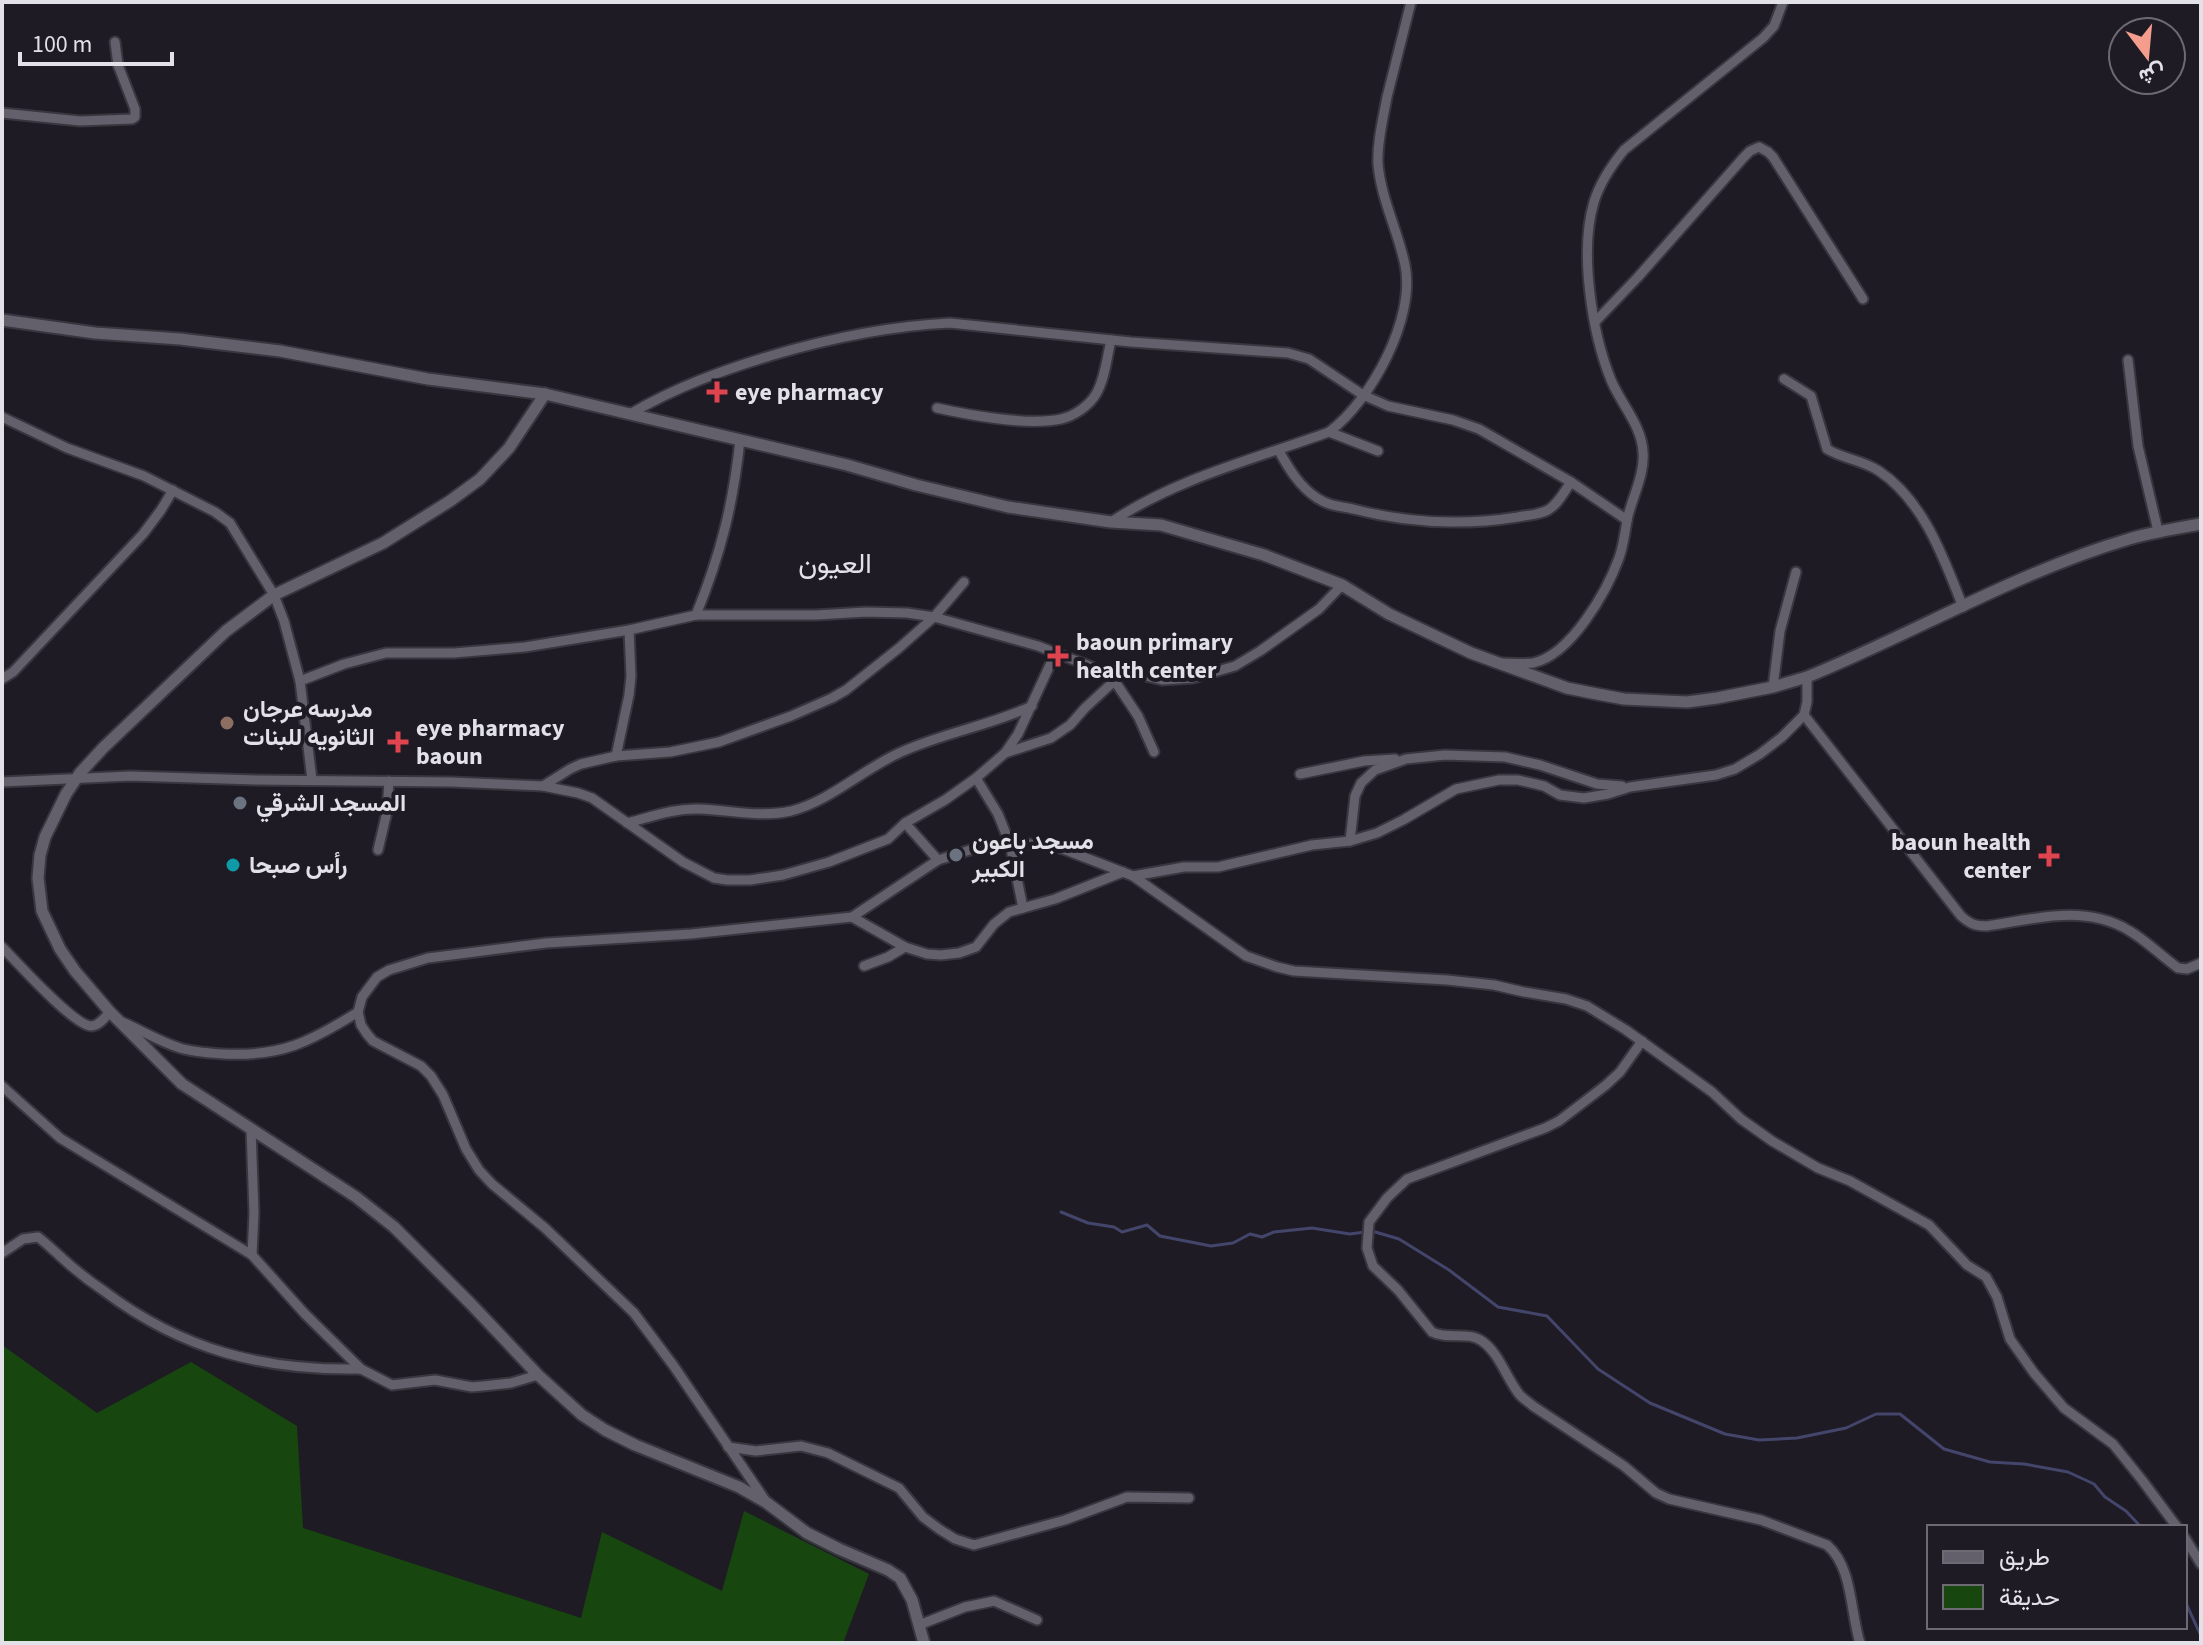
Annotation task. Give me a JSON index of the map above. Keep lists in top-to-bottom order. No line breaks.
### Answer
{"districts":["العيون"],"places":{"health":["eye pharmacy","baoun primary health center","eye pharmacy baoun","baoun health center"],"other":["مدرسه عرجان الثانويه للبنات","المسجد الشرقي","مسجد باعون الكبير","رأس صبحا"]},"legend":["طريق","حديقة"],"scale_bar":"100 m","north":"bottom"}
